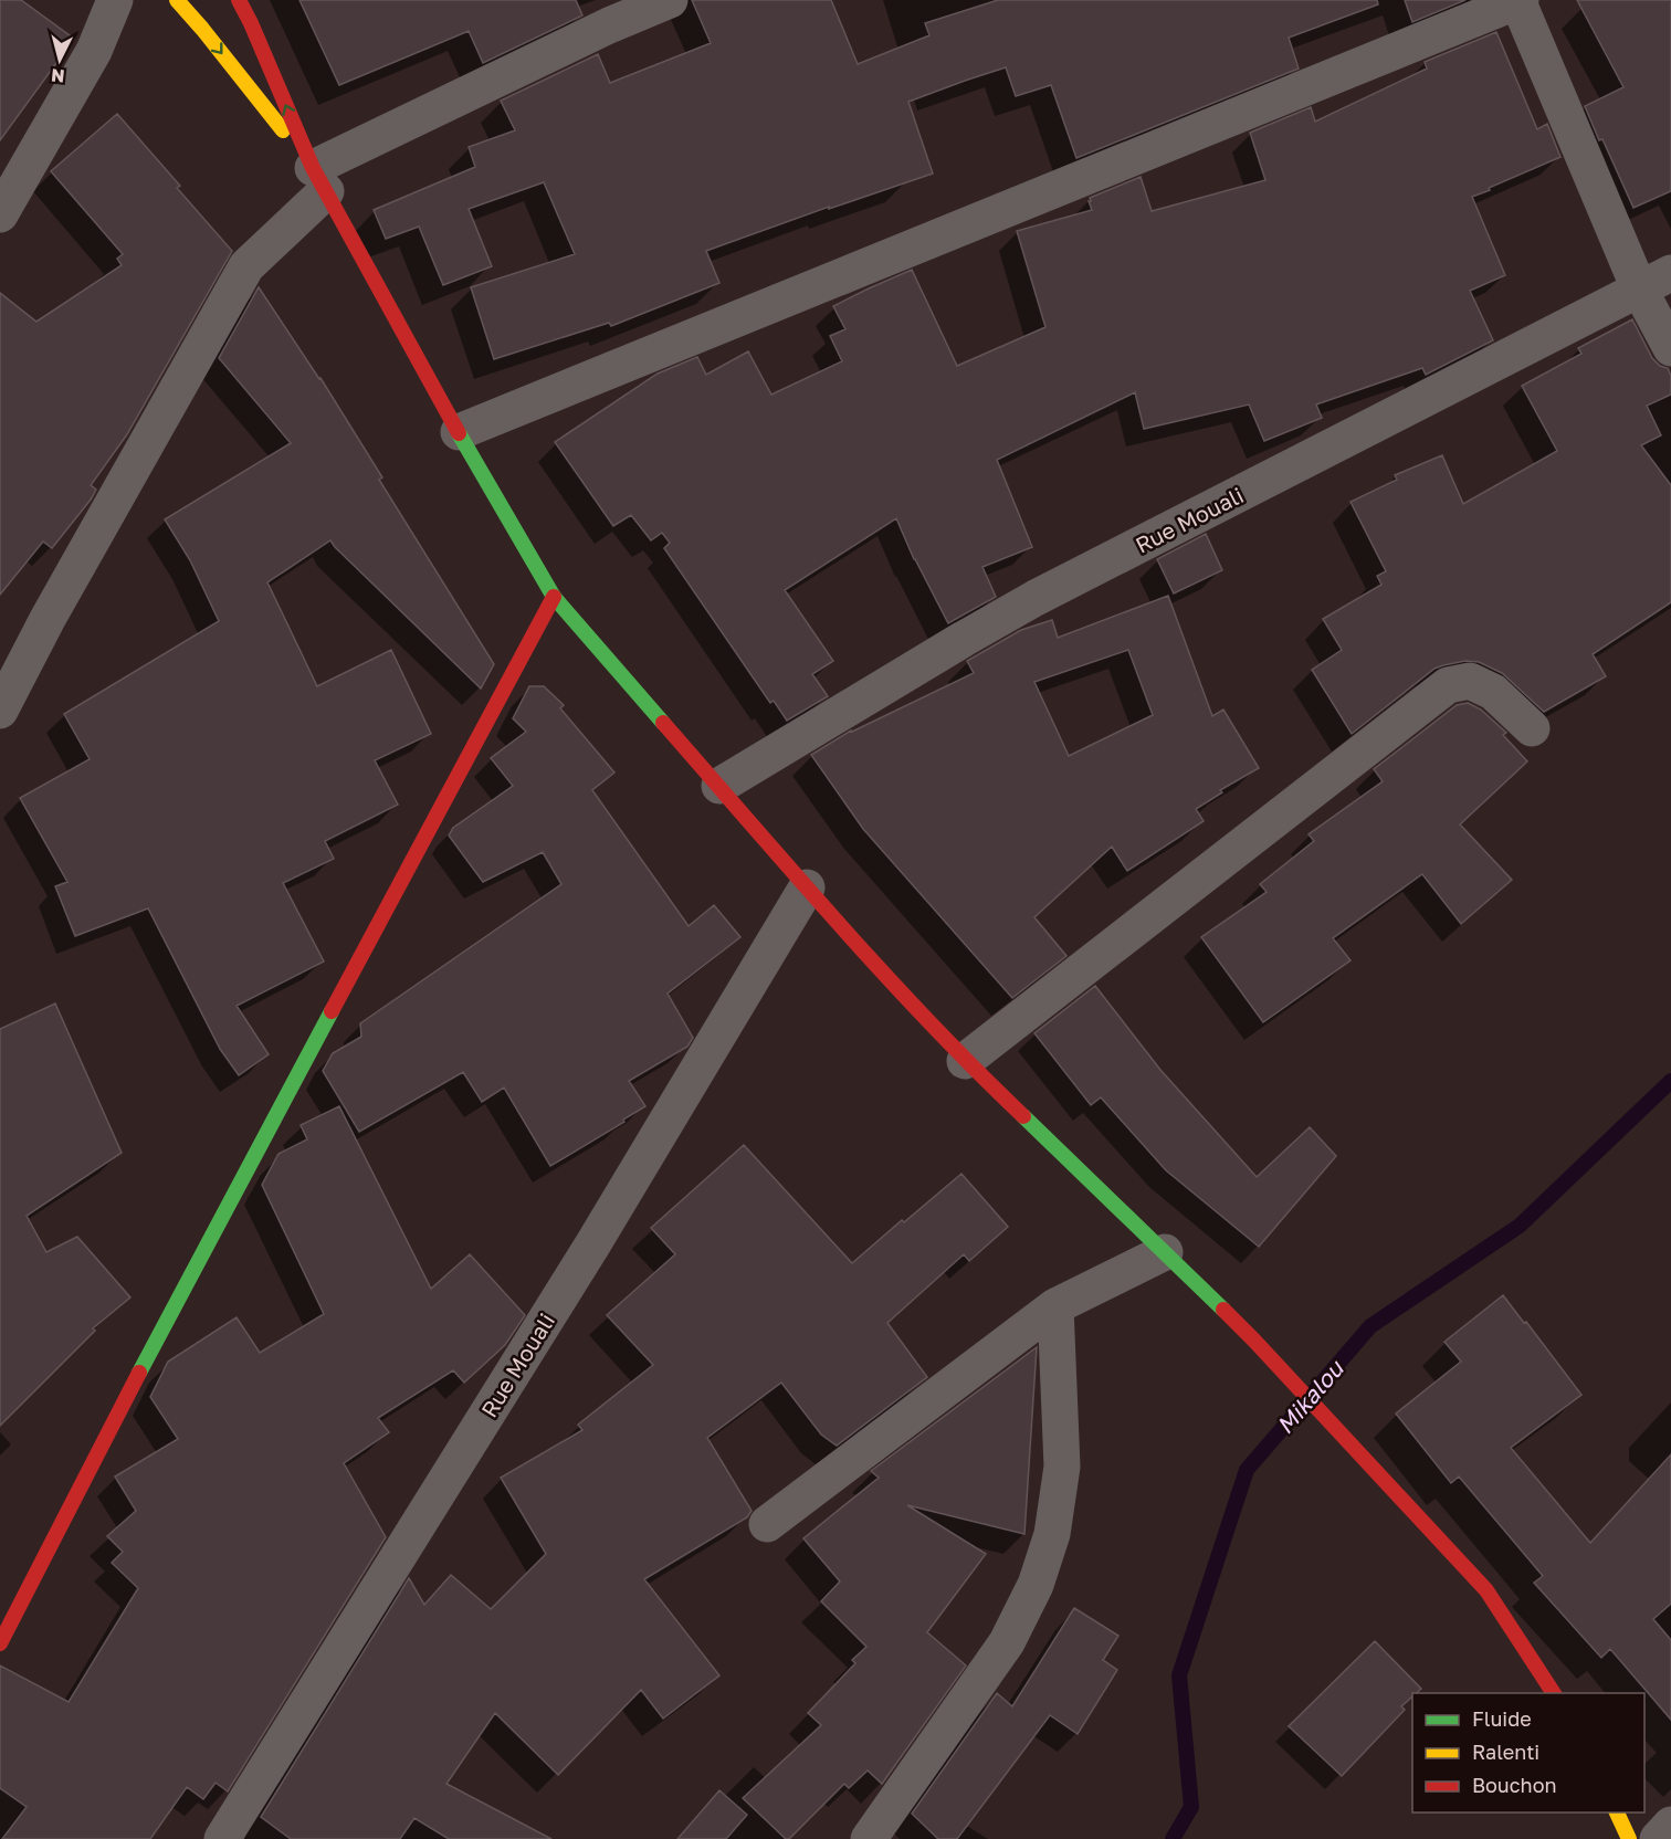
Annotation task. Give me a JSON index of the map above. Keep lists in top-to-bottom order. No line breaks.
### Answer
{"streets":{"street":["Rue Mouali"]},"water":["Mikalou"],"legend":["Fluide","Ralenti","Bouchon"],"north":"bottom"}
